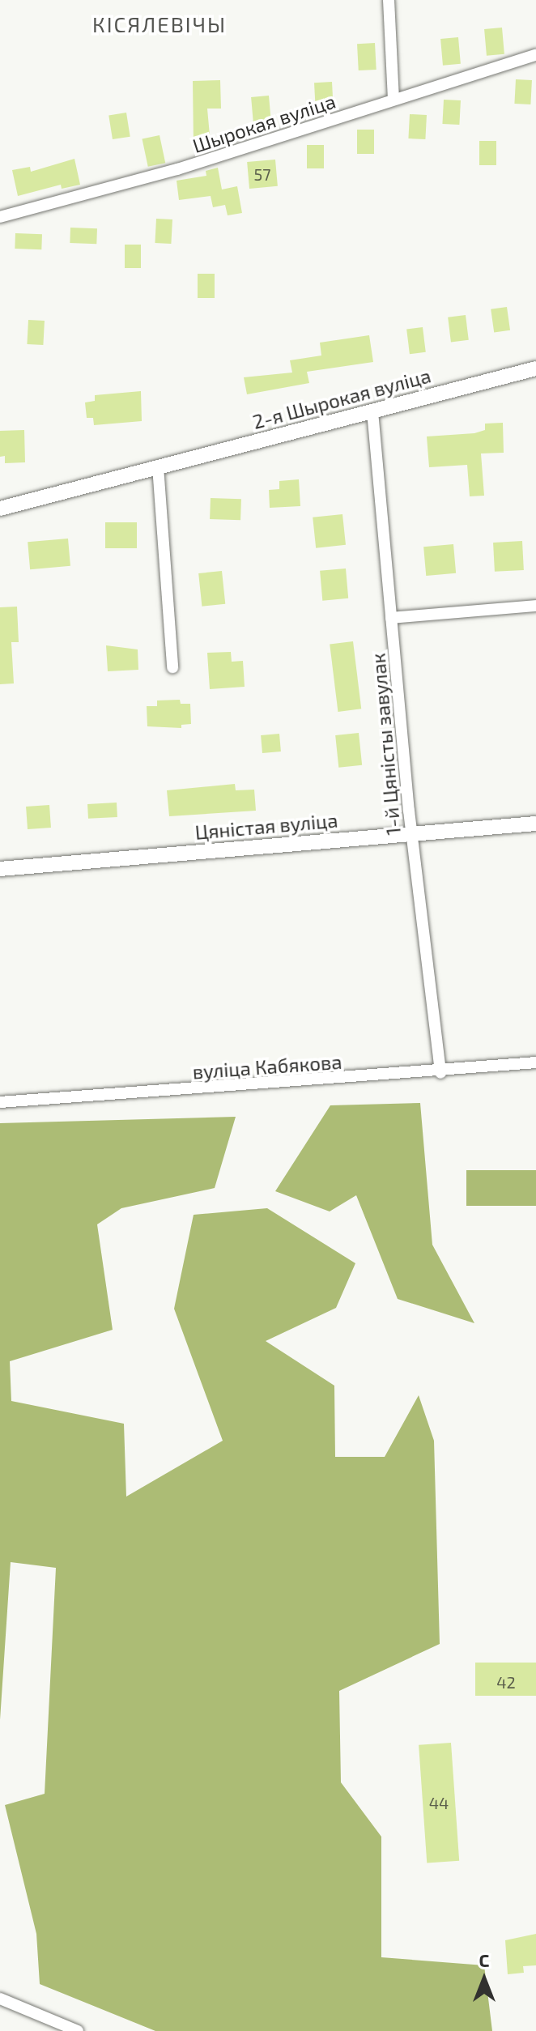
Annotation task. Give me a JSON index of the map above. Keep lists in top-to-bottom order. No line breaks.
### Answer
{"streets":{"street":["Шырокая вуліца","2-я Шырокая вуліца","1-й Цяністы завулак","Цяністая вуліца","вуліца Кабякова"]},"crossings":[["2-я Шырокая вуліца","1-й Цяністы завулак"],["1-й Цяністы завулак","Цяністая вуліца"],["1-й Цяністы завулак","вуліца Кабякова"]],"districts":["КІСЯЛЕВІЧЫ"],"house_numbers":["57","42","44"],"north":"top"}
